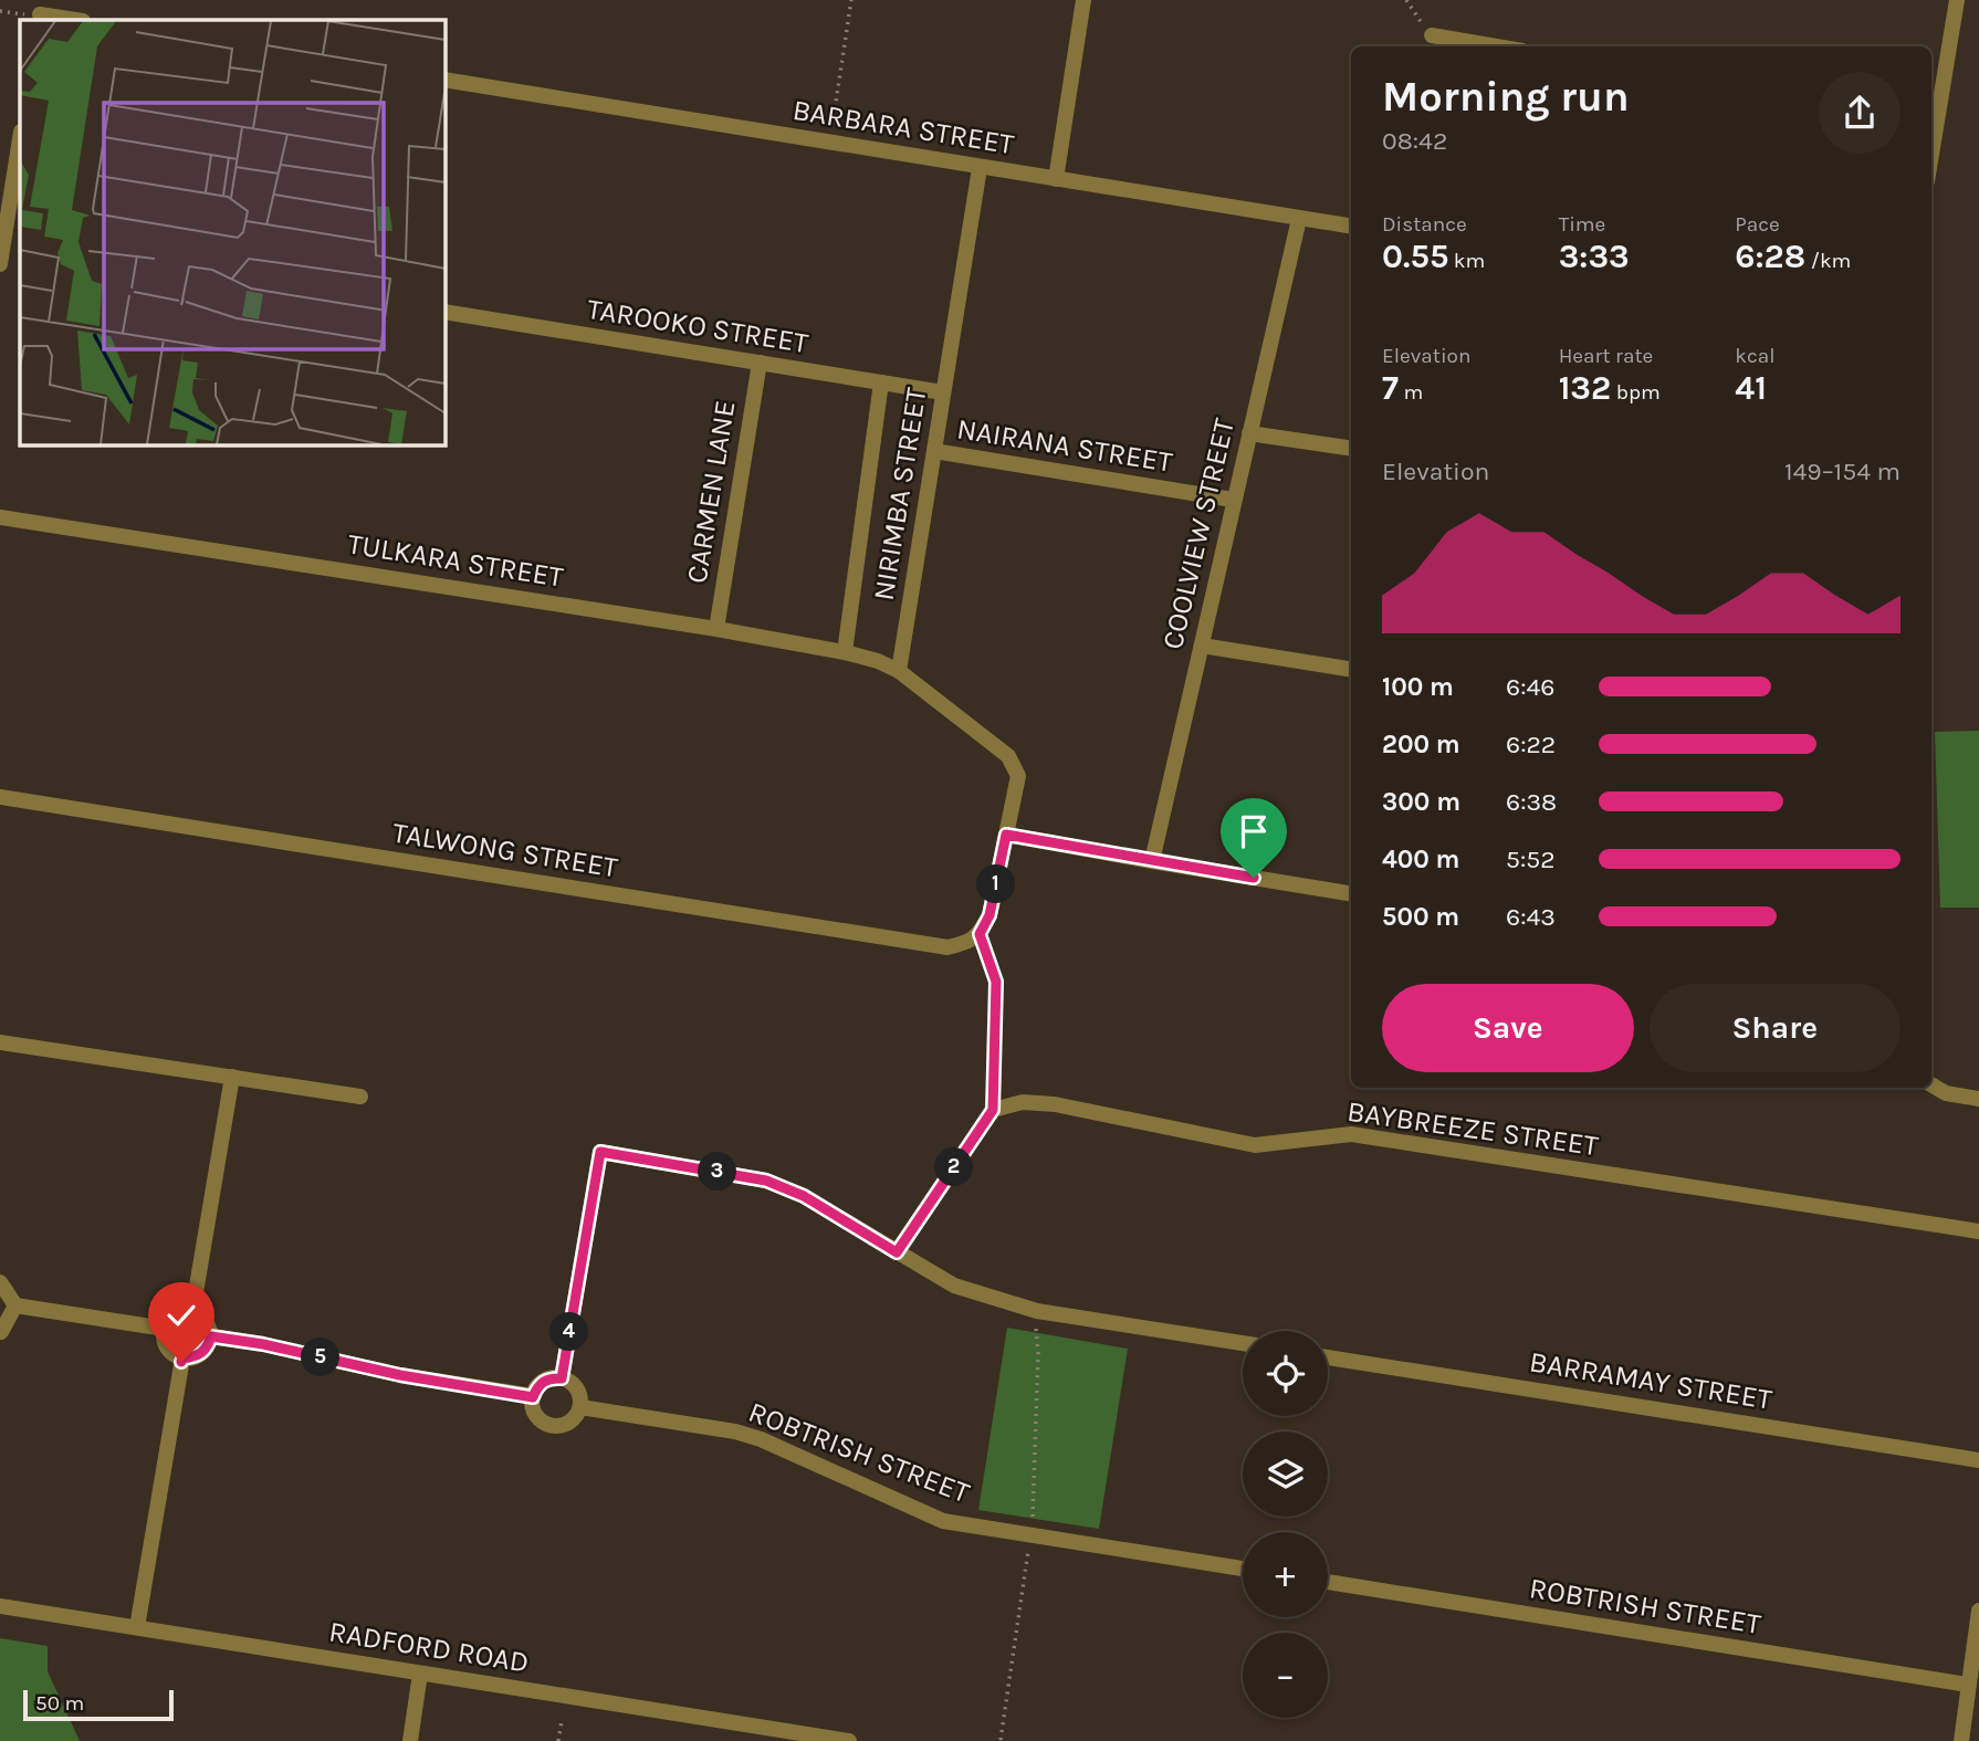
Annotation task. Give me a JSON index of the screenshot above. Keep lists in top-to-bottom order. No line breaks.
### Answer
{"streets":{"street":["BARBARA STREET","TAROOKO STREET","NAIRANA STREET","CARMEN LANE","NIRIMBA STREET","COOLVIEW STREET","TULKARA STREET","TALWONG STREET","BAYBREEZE STREET","BARRAMAY STREET","ROBTRISH STREET","RADFORD ROAD"]},"crossings":[["BARBARA STREET","NIRIMBA STREET"],["BARBARA STREET","COOLVIEW STREET"],["TAROOKO STREET","CARMEN LANE"],["TAROOKO STREET","NIRIMBA STREET"],["NAIRANA STREET","NIRIMBA STREET"],["NAIRANA STREET","COOLVIEW STREET"],["CARMEN LANE","TULKARA STREET"],["NIRIMBA STREET","TULKARA STREET"]],"scale_bar":"50 m","page":{"heading":["Morning run","08:42"],"stats":[["Distance","0.55 km"],["Time","3:33"],["Pace","6:28 /km"],["Elevation","7 m"],["Heart rate","132 bpm"],["kcal","41"]],"chart":["Elevation","149–154 m"],"list":[{"name":"100 m","note":"6:46"},{"name":"200 m","note":"6:22"},{"name":"300 m","note":"6:38"},{"name":"400 m","note":"5:52"},{"name":"500 m","note":"6:43"}],"pins":["1","2","3","4","5"],"buttons":["Save","Share"],"map_buttons":["+","−"],"scale":"50 m"}}
